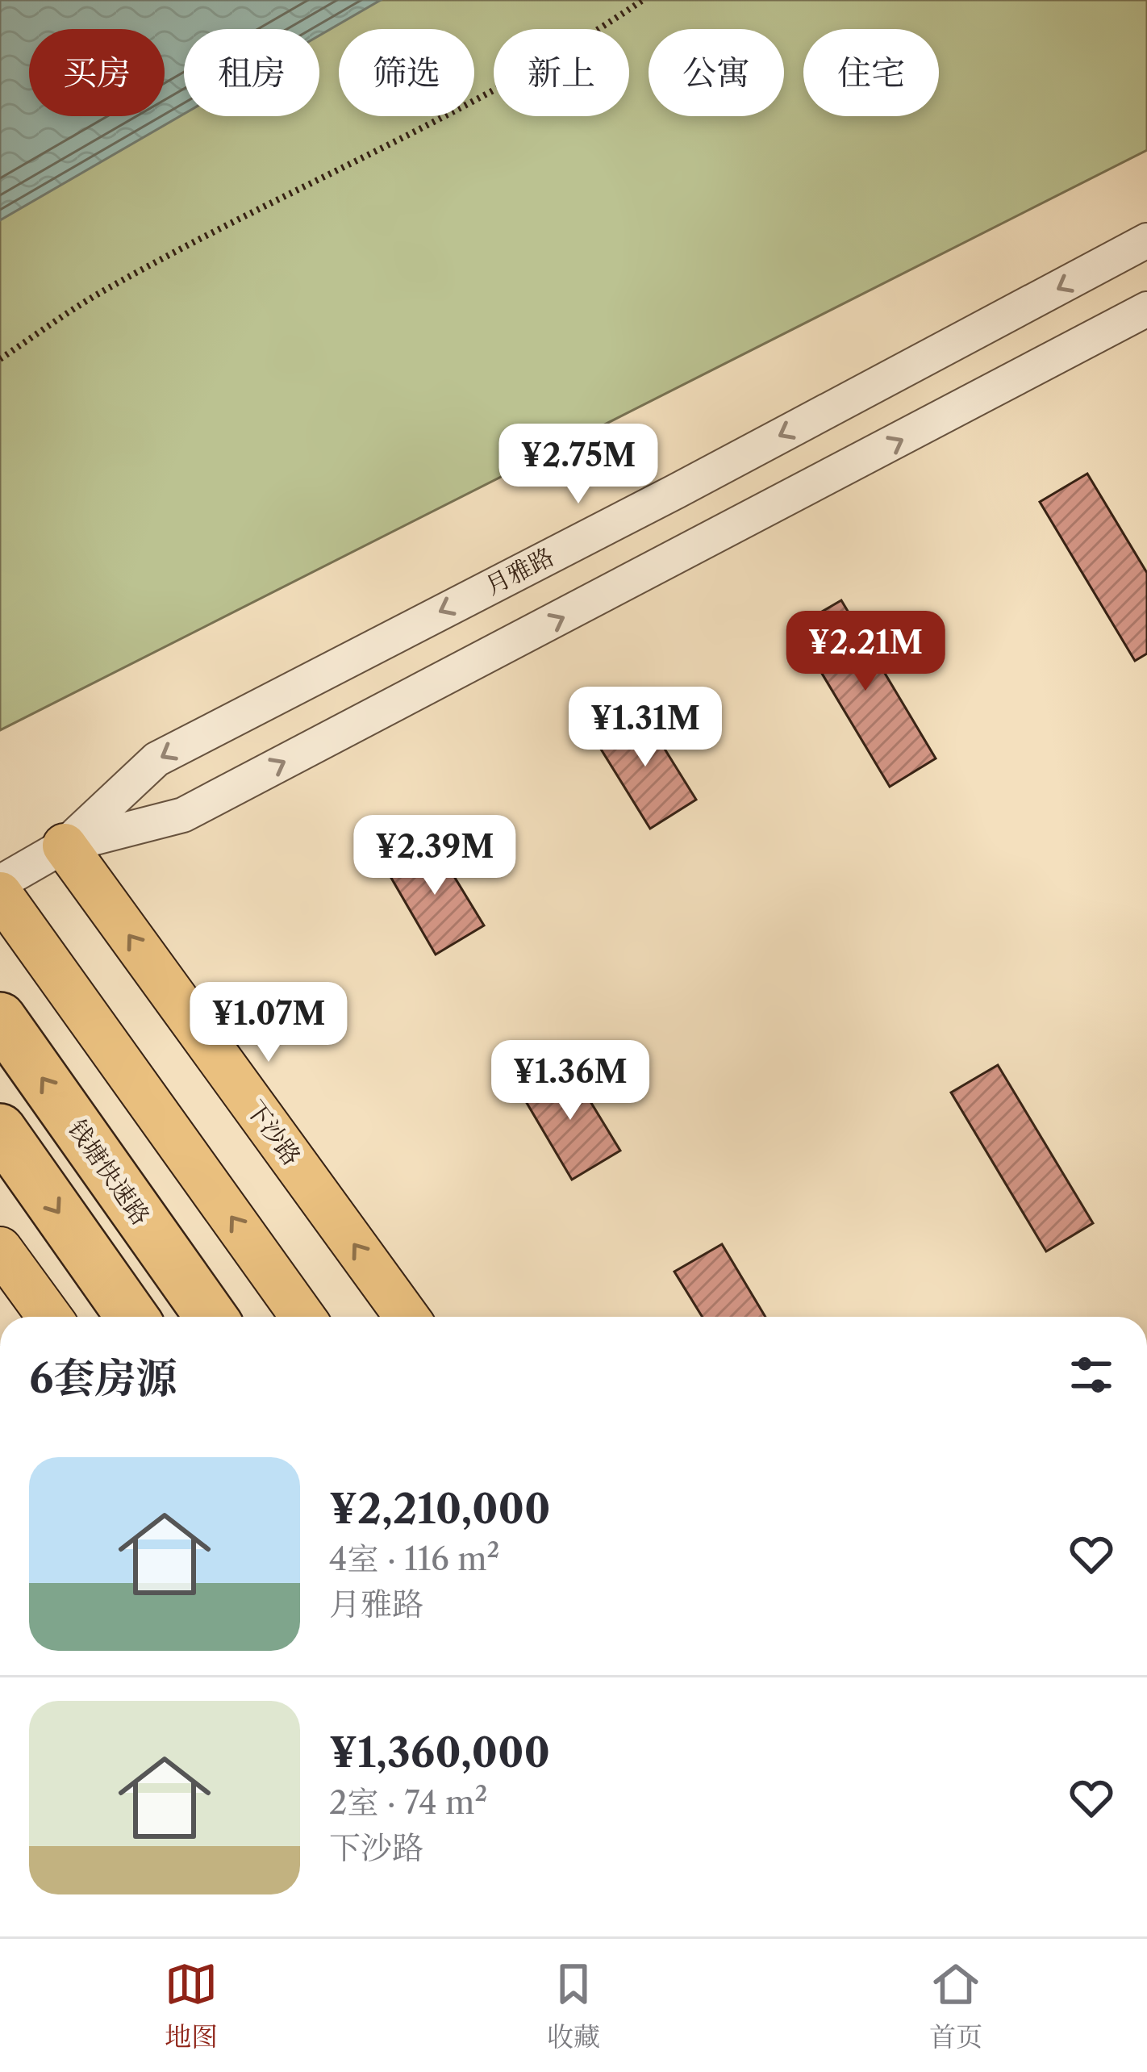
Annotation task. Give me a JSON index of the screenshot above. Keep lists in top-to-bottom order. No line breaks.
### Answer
{"streets":{"highway":["钱塘快速路"],"main road":["下沙路"],"street":["月雅路"]},"crossings":[["月雅路","下沙路"]],"page":{"chip":["买房","租房","筛选","新上","公寓","住宅"],"price":["¥2.75M","¥2.21M","¥1.31M","¥2.39M","¥1.07M","¥1.36M"],"heading":"6套房源","list":[{"name":"¥2,210,000","note":"4室 · 116 m² · 月雅路"},{"name":"¥1,360,000","note":"2室 · 74 m² · 下沙路"}],"tabs":["地图","收藏","首页"]}}
